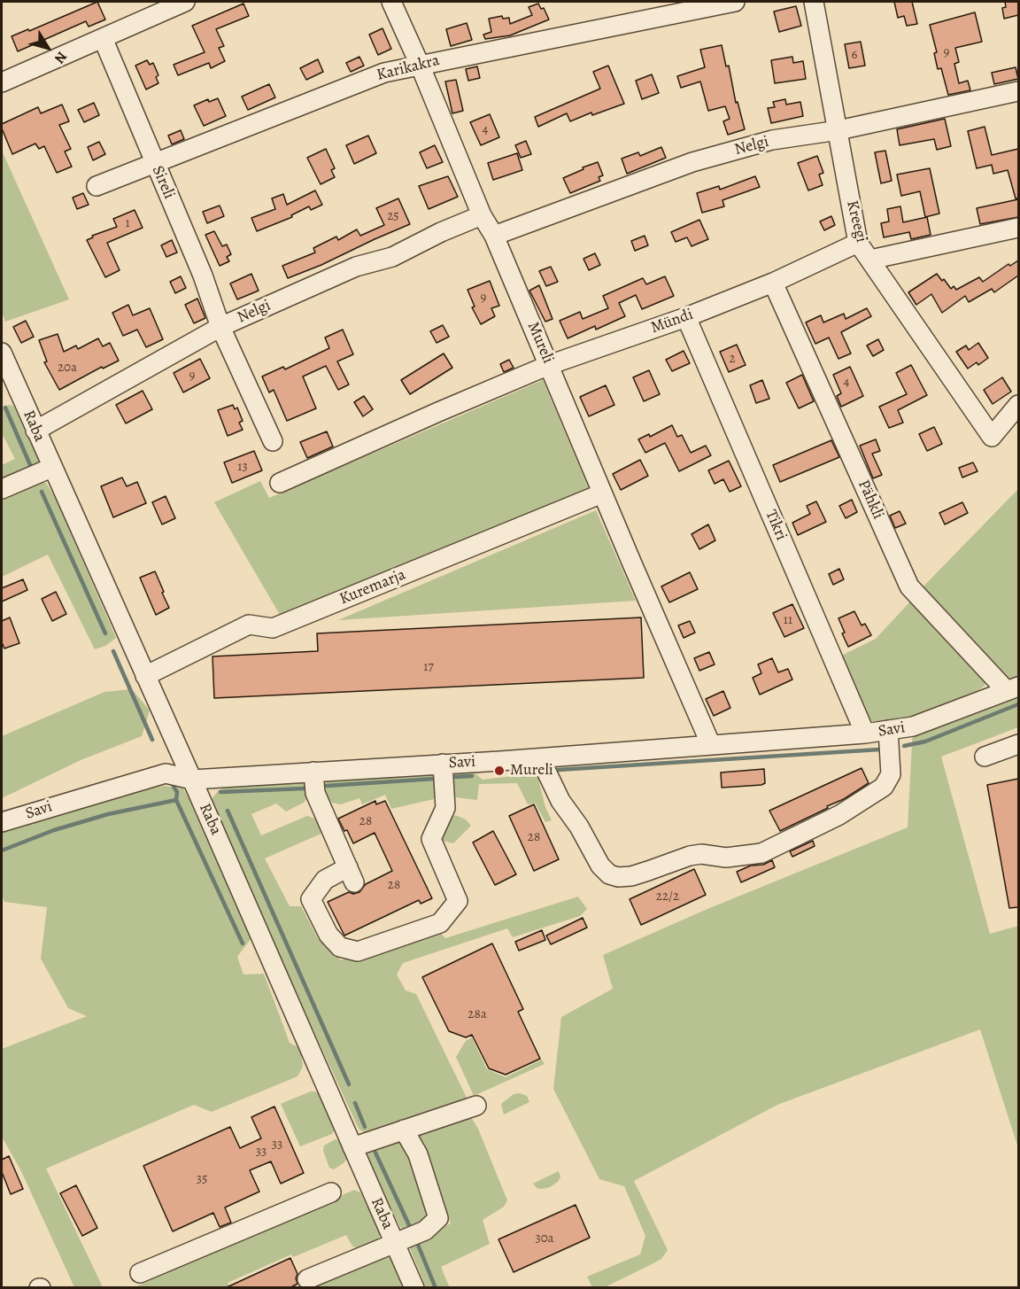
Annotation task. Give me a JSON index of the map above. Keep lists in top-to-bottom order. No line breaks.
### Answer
{"streets":{"street":["Karikakra","Nelgi","Sireli","Kreegi","Mündi","Mureli","Raba","Pähkli","Tikri","Kuremarja","Savi"]},"crossings":[["Karikakra","Sireli"],["Karikakra","Mureli"],["Nelgi","Sireli"],["Nelgi","Kreegi"],["Nelgi","Mureli"],["Nelgi","Raba"],["Kreegi","Mündi"],["Mündi","Mureli"],["Mündi","Pähkli"],["Mündi","Tikri"],["Mureli","Kuremarja"],["Mureli","Savi"],["Raba","Kuremarja"],["Raba","Savi"],["Pähkli","Savi"],["Tikri","Savi"]],"places":["Mureli"],"house_numbers":["9","6","4","25","1","9","2","20a","9","4","13","11","17","28","28","28","22/2","28a","33","33","35","30a"],"north":"bottom right"}
